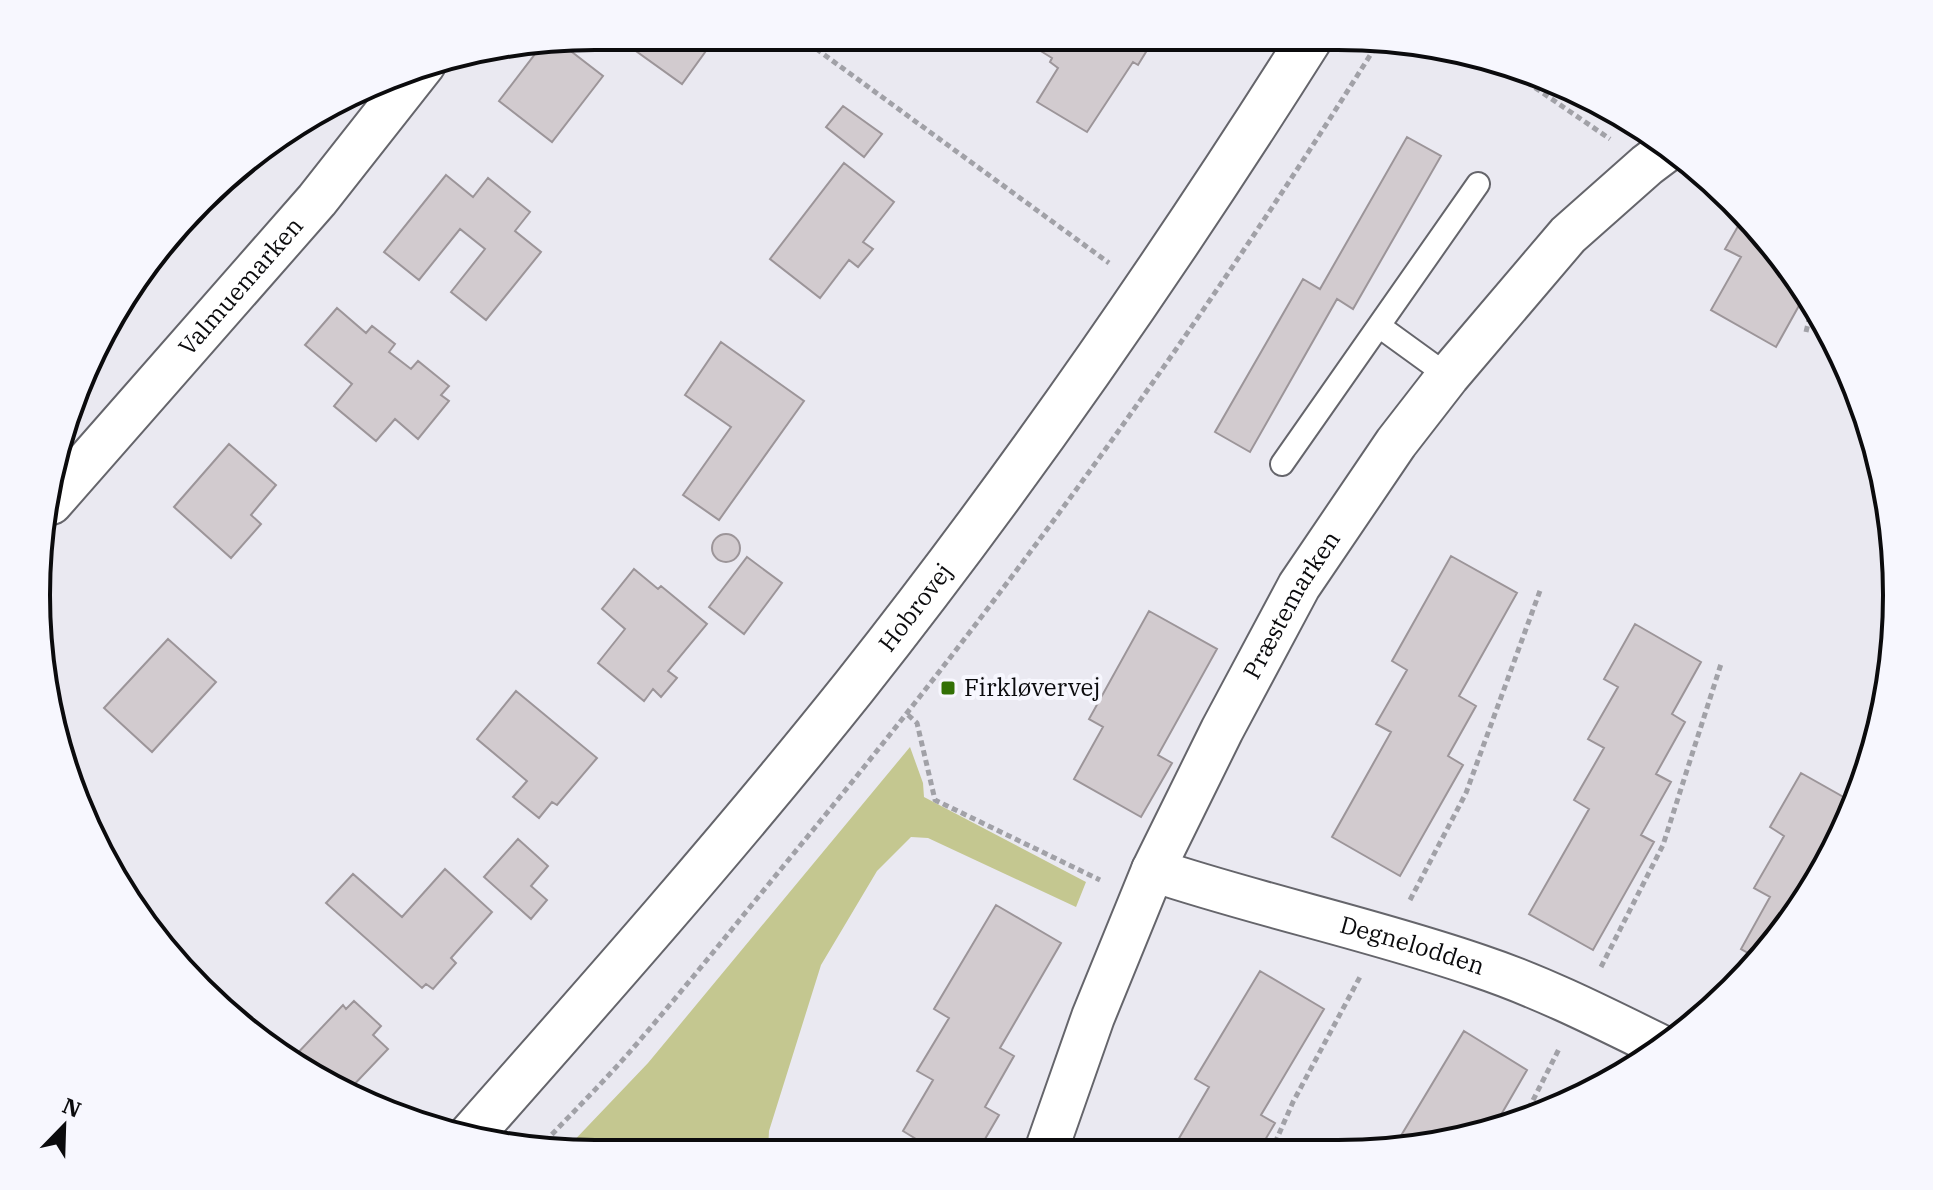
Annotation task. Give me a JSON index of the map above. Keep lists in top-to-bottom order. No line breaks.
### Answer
{"streets":{"main road":["Hobrovej"],"street":["Valmuemarken","Præstemarken","Degnelodden"]},"crossings":[["Præstemarken","Degnelodden"]],"places":{"transit":["Firkløvervej"]},"north":"top right"}
